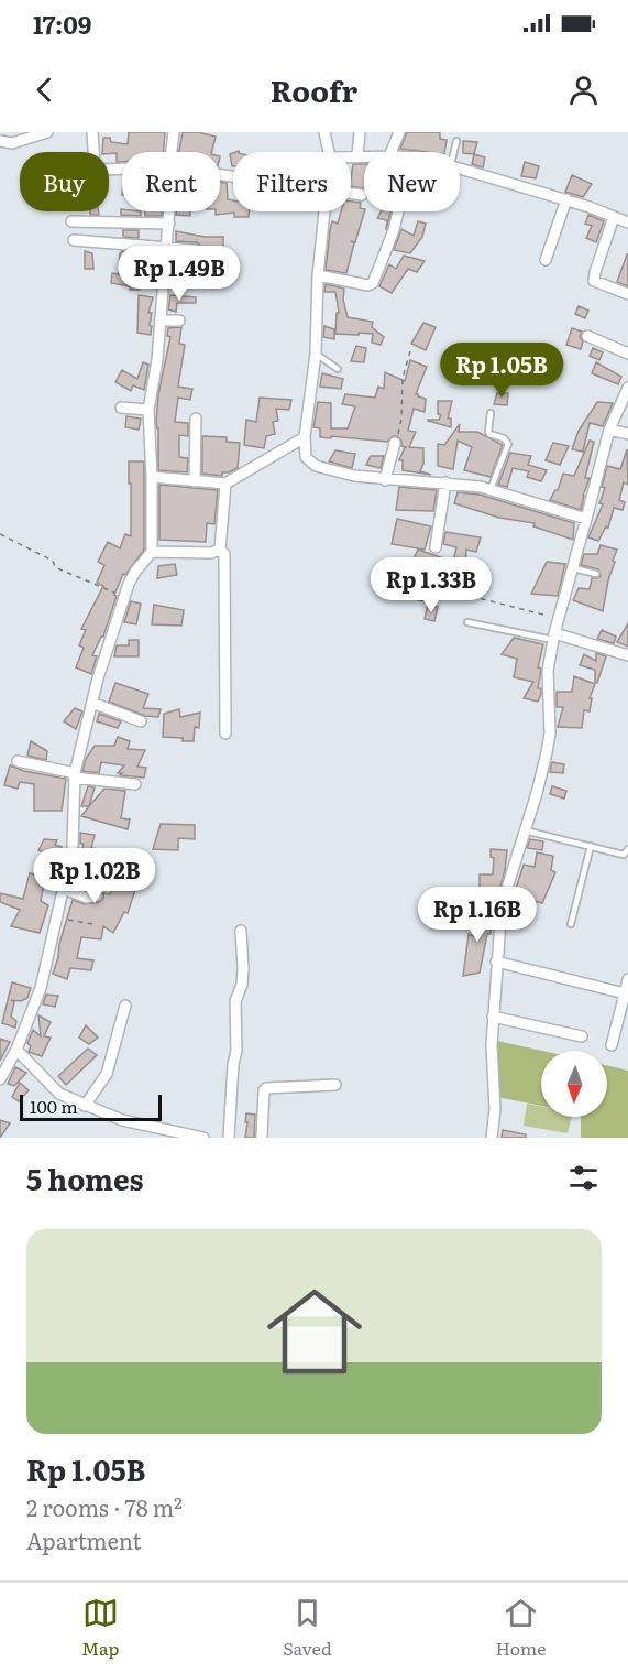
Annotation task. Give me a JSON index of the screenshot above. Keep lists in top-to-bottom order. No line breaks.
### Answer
{"scale_bar":"100 m","north":"bottom","page":{"status":"17:09","header":"Roofr","chip":["Buy","Rent","Filters","New"],"price":["Rp 1.49B","Rp 1.05B","Rp 1.33B","Rp 1.02B","Rp 1.16B"],"scale":"100 m","heading":"5 homes","list":[{"name":"Rp 1.05B","note":"2 rooms · 78 m² · Apartment"}],"tabs":["Map","Saved","Home"]}}
